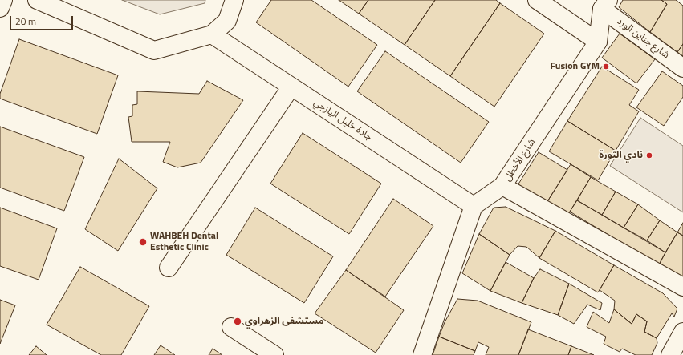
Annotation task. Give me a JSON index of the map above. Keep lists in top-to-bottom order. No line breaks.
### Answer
{"streets":{"street":["شارع جناين الورد","جادة خليل اليازجي","شارع الأخطل"]},"crossings":[["شارع جناين الورد","شارع الأخطل"],["جادة خليل اليازجي","شارع الأخطل"]],"places":["Fusion GYM","نادي الثورة","WAHBEH Dental Esthetic Clinic","مستشفى الزهراوي"],"scale_bar":"20 m"}
